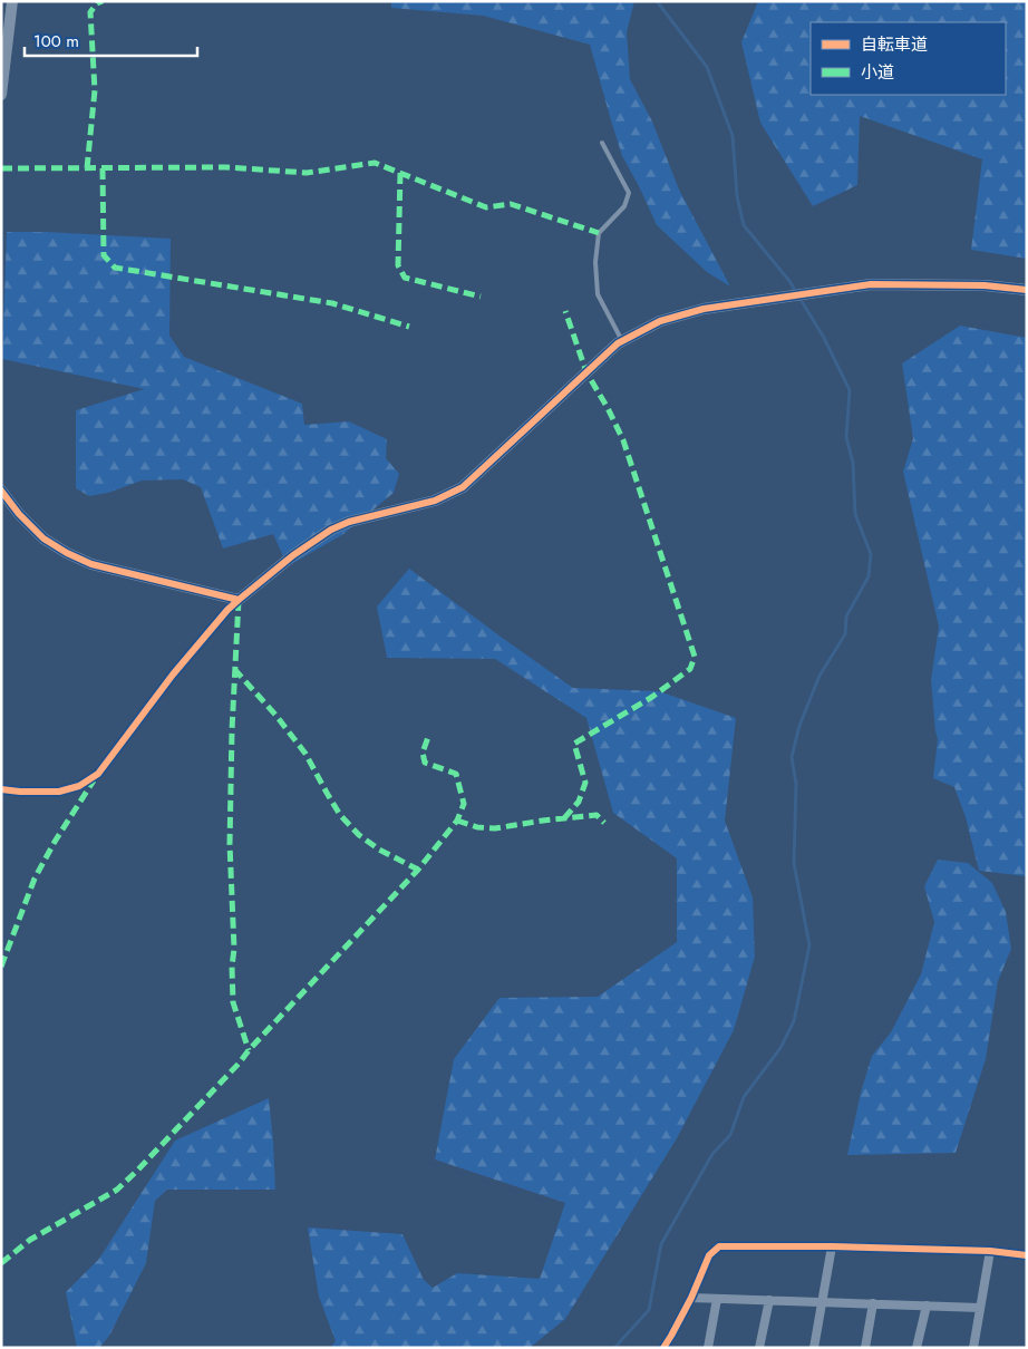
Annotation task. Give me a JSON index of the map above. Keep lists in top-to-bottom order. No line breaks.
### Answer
{"legend":["自転車道","小道"],"scale_bar":"100 m"}
